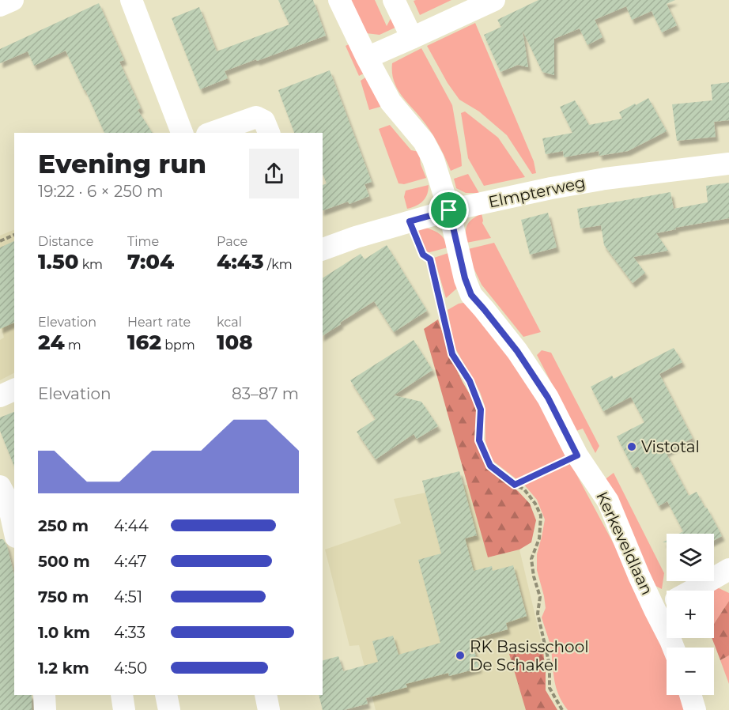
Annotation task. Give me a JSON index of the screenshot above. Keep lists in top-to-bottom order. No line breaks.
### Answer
{"streets":{"street":["Elmpterweg","Kerkeveldlaan"]},"crossings":[["Elmpterweg","Kerkeveldlaan"]],"places":["Vistotal","RK Basisschool De Schakel"],"page":{"heading":["Evening run","19:22 · 6 × 250 m"],"stats":[["Distance","1.50 km"],["Time","7:04"],["Pace","4:43 /km"],["Elevation","24 m"],["Heart rate","162 bpm"],["kcal","108"]],"chart":["Elevation","83–87 m"],"list":[{"name":"250 m","note":"4:44"},{"name":"500 m","note":"4:47"},{"name":"750 m","note":"4:51"},{"name":"1.0 km","note":"4:33"},{"name":"1.2 km","note":"4:50"}],"map_buttons":["+","−"]}}
